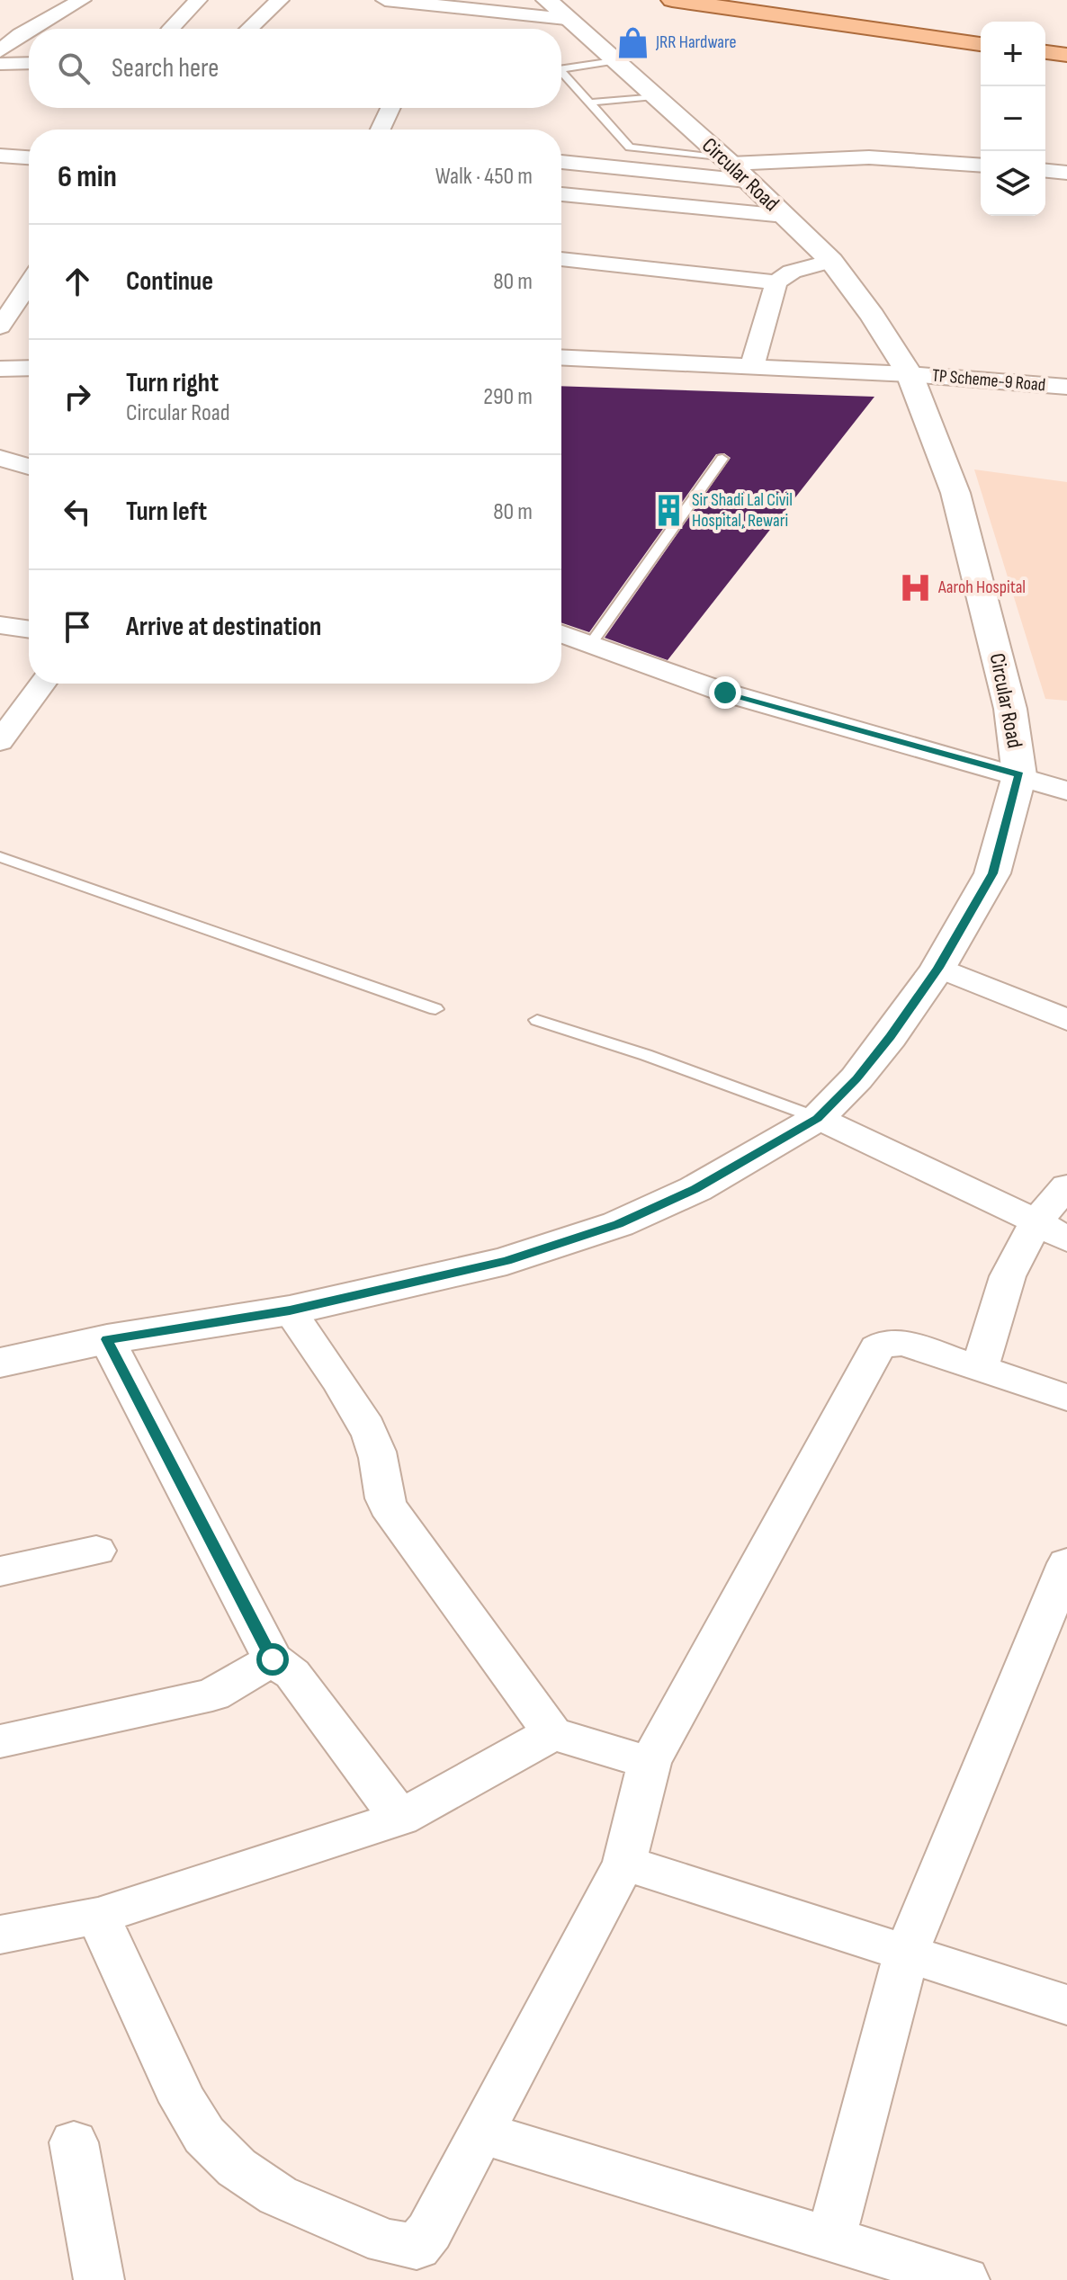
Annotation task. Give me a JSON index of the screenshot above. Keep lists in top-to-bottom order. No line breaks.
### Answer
{"streets":{"main road":["Circular Road"],"street":["TP Scheme-9 Road"]},"crossings":[["Circular Road","TP Scheme-9 Road"]],"places":{"shop":["JRR Hardware"],"building":["Sir Shadi Lal Civil Hospital, Rewari"],"hospital":["Aaroh Hospital"]},"page":{"map_buttons":["+","−"],"search":"Search here","heading":["6 min","Walk · 450 m"],"list":[["Continue","80 m"],["Turn right","Circular Road","290 m"],["Turn left","80 m"],"Arrive at destination"]}}
